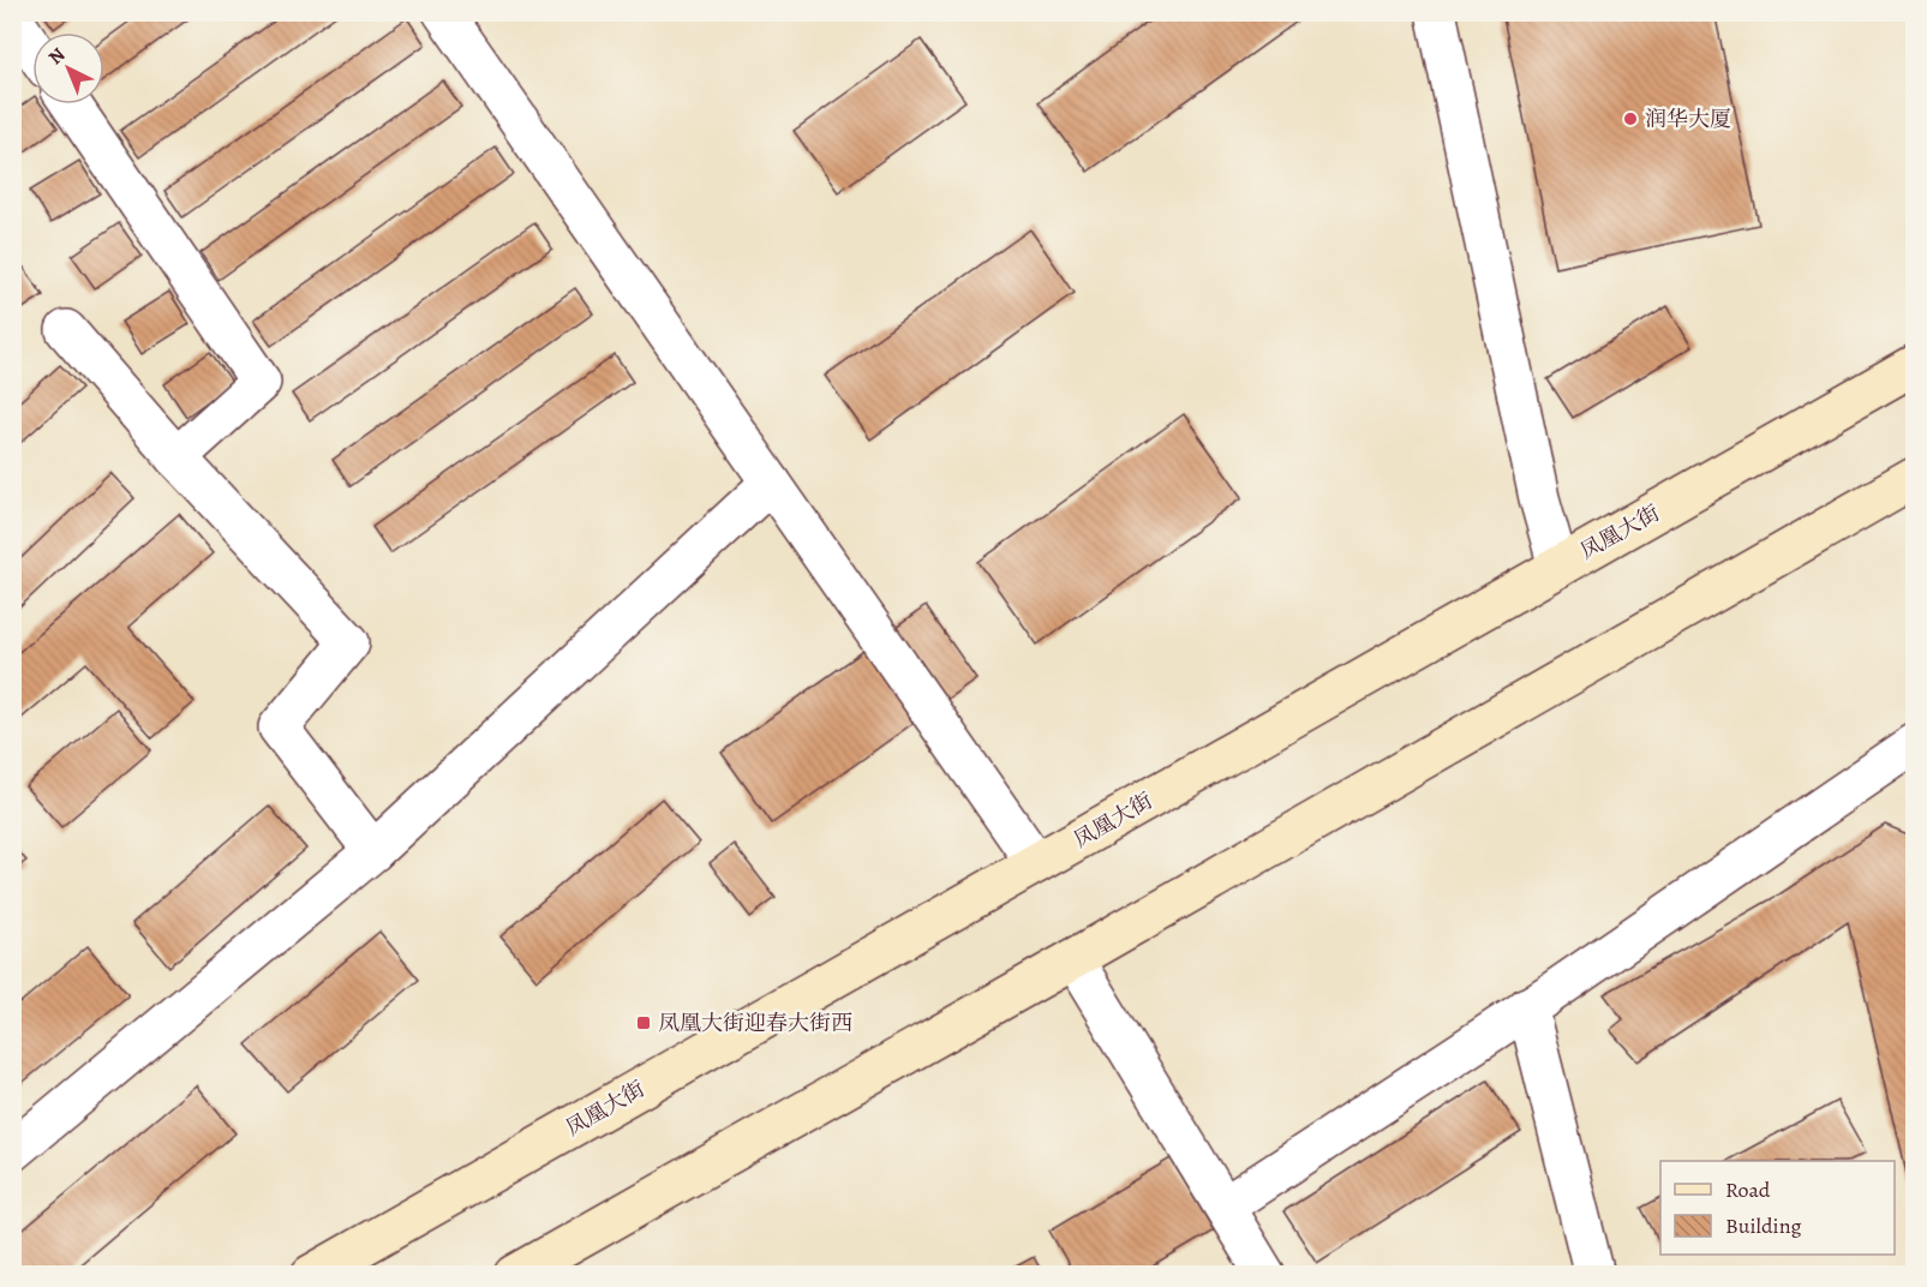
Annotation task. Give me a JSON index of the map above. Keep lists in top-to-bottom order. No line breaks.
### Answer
{"streets":{"main road":["凤凰大街"]},"places":{"other":["润华大厦"],"transit":["凤凰大街迎春大街西"]},"legend":["Road","Building"],"north":"top left"}
